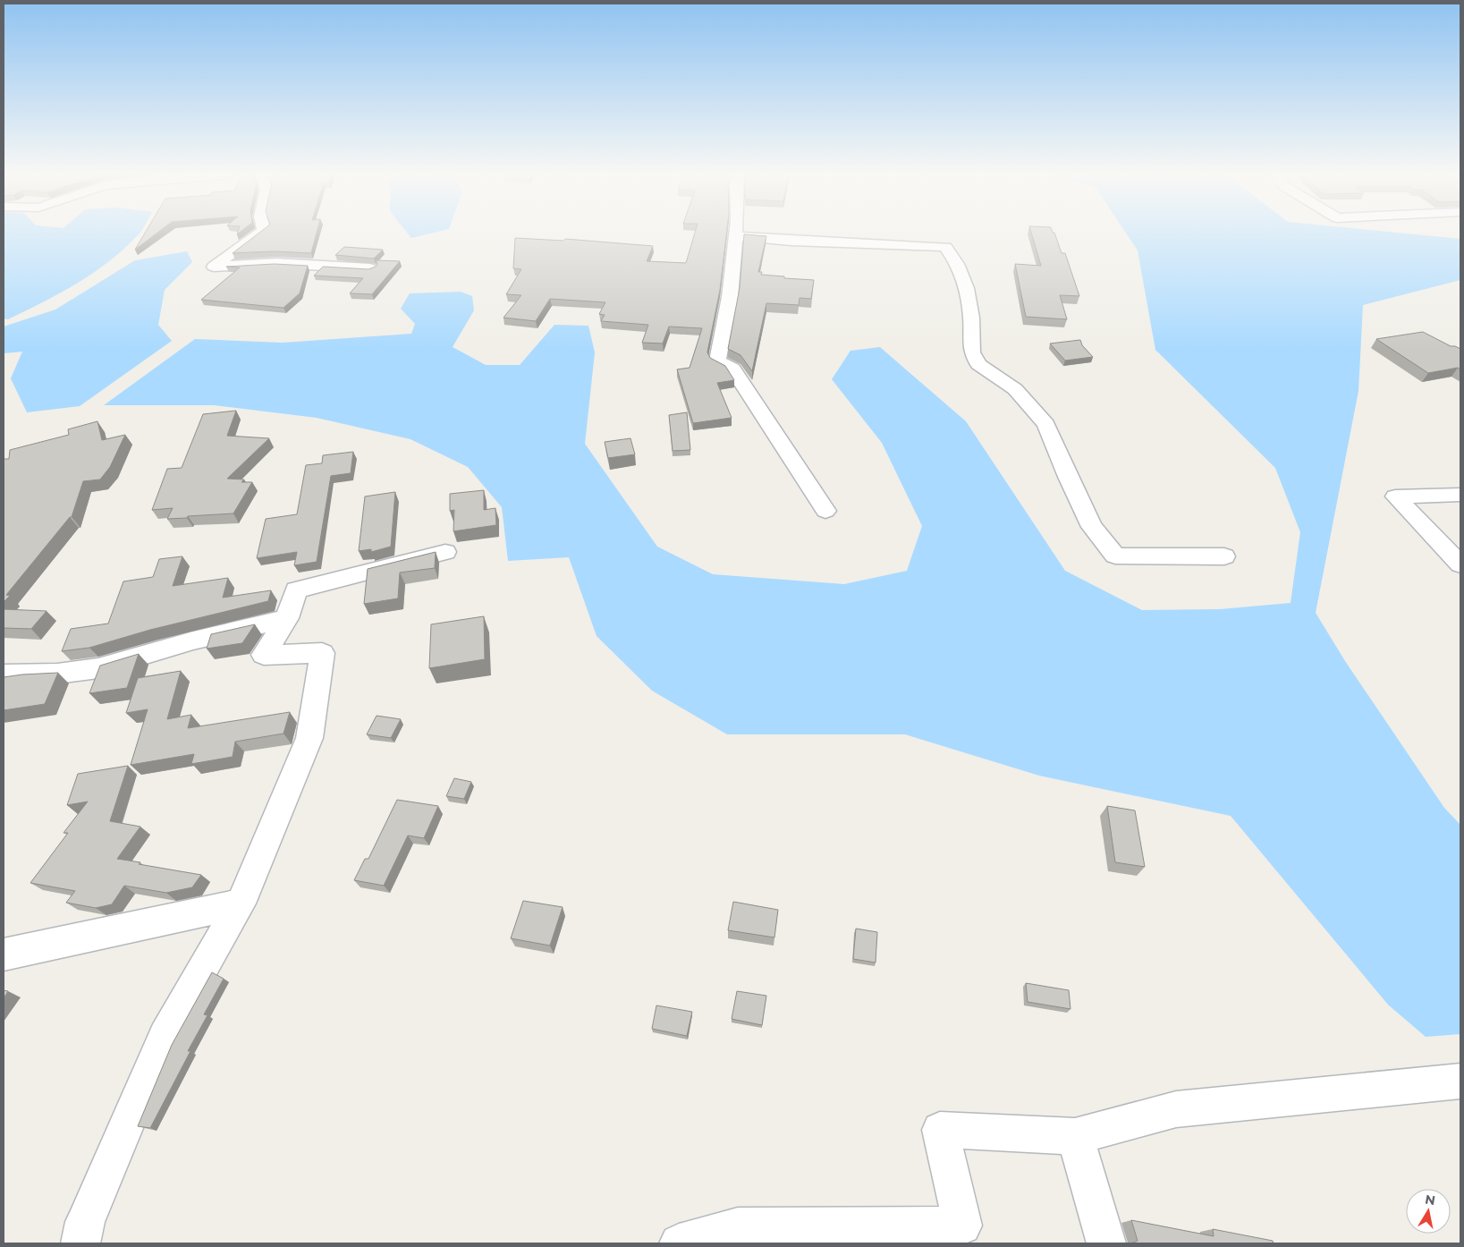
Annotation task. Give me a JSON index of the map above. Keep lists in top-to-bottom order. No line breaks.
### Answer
{"north":"top"}
